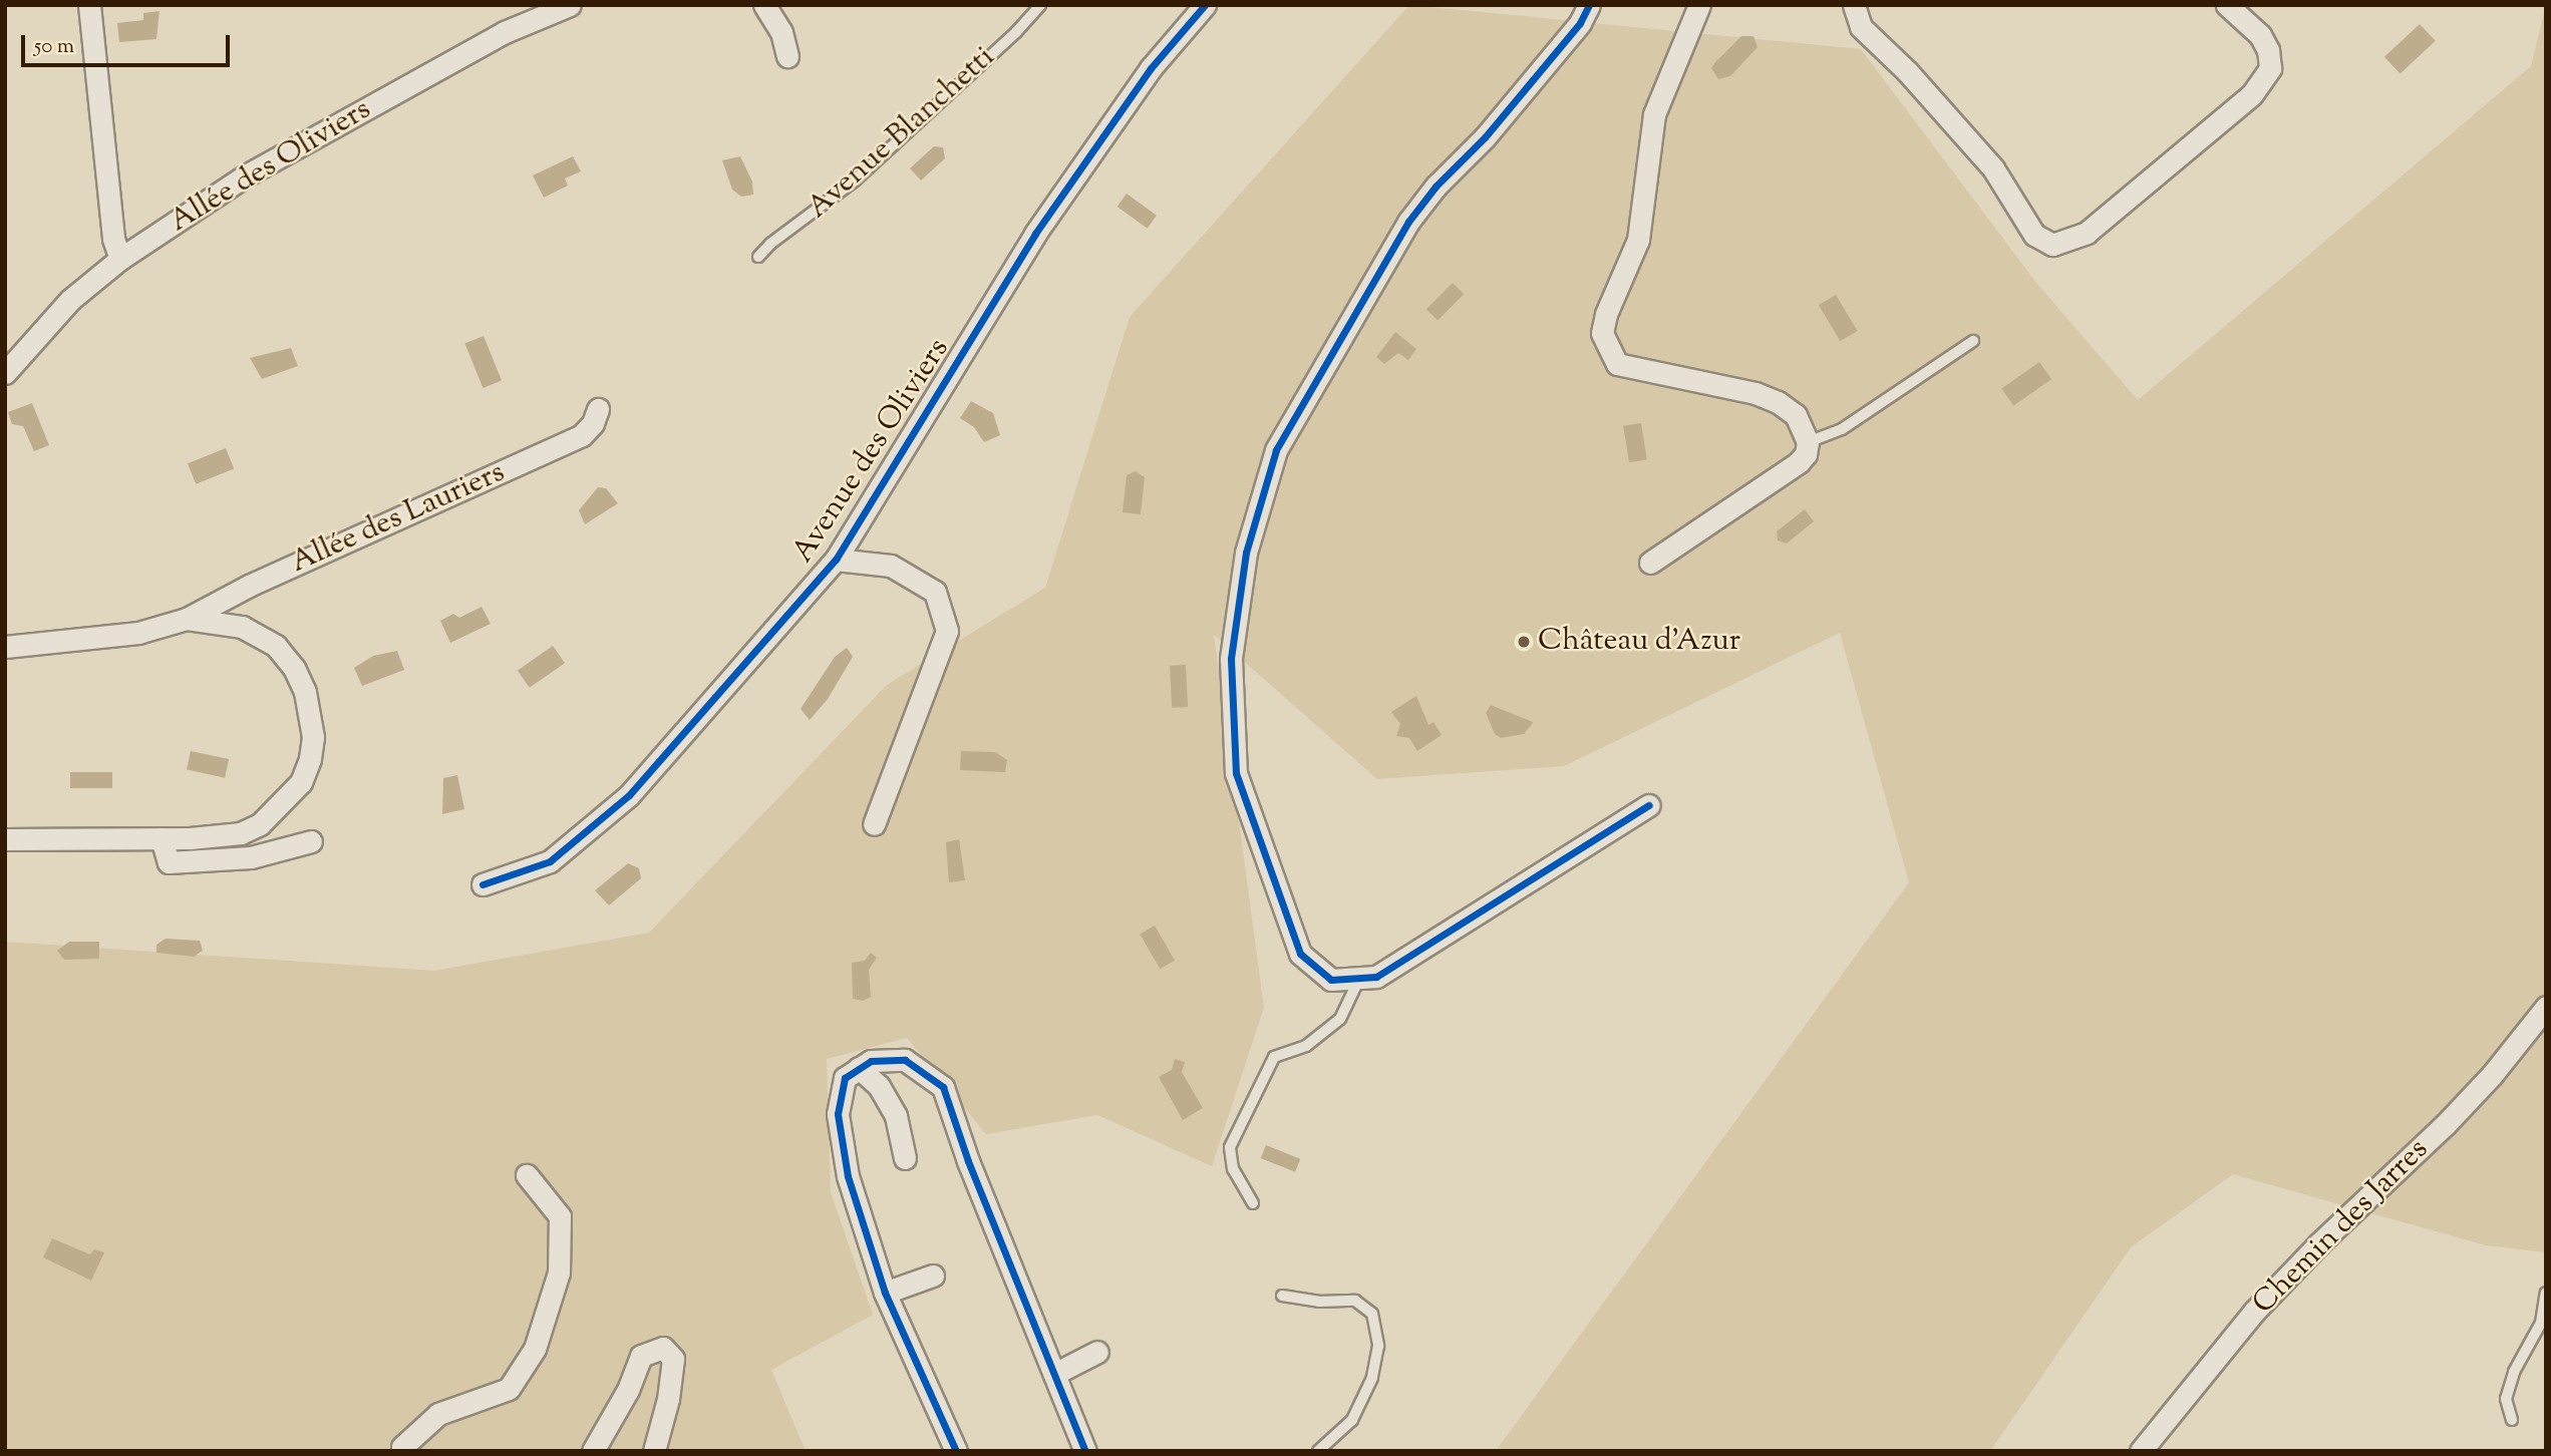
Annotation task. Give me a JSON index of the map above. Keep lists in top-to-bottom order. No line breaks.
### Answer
{"streets":{"street":["Allée des Oliviers","Avenue des Oliviers","Allée des Lauriers","Chemin des Jarres"],"lane":["Avenue Blanchetti"]},"places":["Château d'Azur"],"scale_bar":"50 m"}
